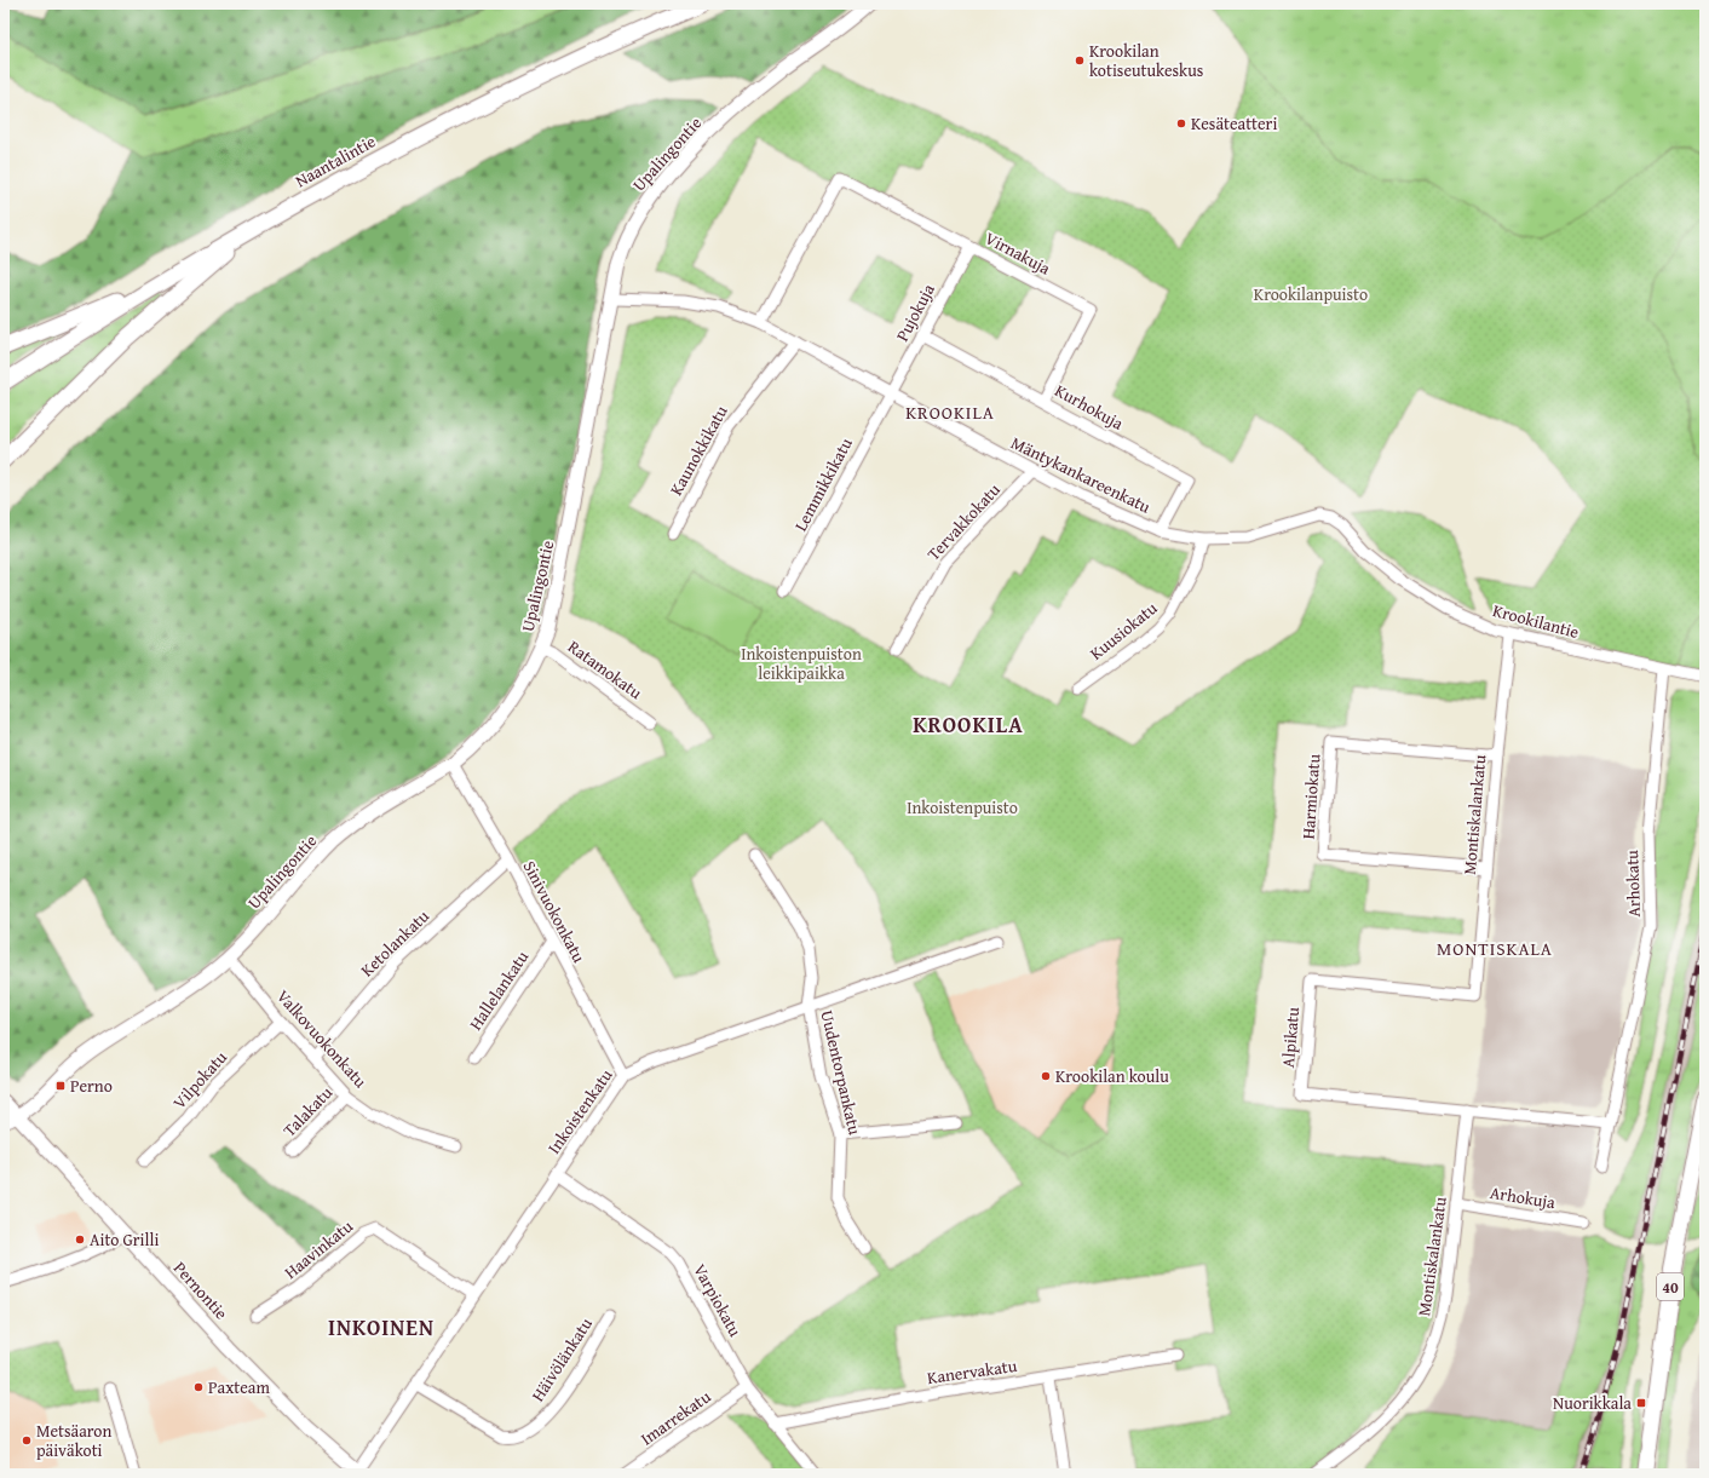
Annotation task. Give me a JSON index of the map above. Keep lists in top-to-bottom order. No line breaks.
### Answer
{"streets":{"main road":["Naantalintie","40"],"street":["Upalingontie","Virnakuja","Pujokuja","Kurhokuja","Kaunokkikatu","Mäntykankareenkatu","Lemmikkikatu","Tervakkokatu","Krookilantie","Kuusiokatu","Ratamokatu","Harmiokatu","Montiskalankatu","Arhokatu","Sinivuokonkatu","Ketolankatu","Hallelankatu","Alpikatu","Valkovuokonkatu","Uudentorpankatu","Vilpokatu","Talakatu","Inkoistenkatu","Arhokuja","Haavinkatu","Pernontie","Varpiokatu","Häivölänkatu","Kanervakatu","Imarrekatu"]},"crossings":[["Upalingontie","Mäntykankareenkatu"],["Upalingontie","Ratamokatu"],["Upalingontie","Sinivuokonkatu"],["Upalingontie","Valkovuokonkatu"],["Upalingontie","Pernontie"],["Virnakuja","Pujokuja"],["Virnakuja","Kurhokuja"],["Virnakuja","Mäntykankareenkatu"],["Pujokuja","Kurhokuja"],["Pujokuja","Mäntykankareenkatu"],["Pujokuja","Lemmikkikatu"],["Kurhokuja","Mäntykankareenkatu"],["Kaunokkikatu","Mäntykankareenkatu"],["Mäntykankareenkatu","Lemmikkikatu"],["Mäntykankareenkatu","Tervakkokatu"],["Mäntykankareenkatu","Krookilantie"],["Mäntykankareenkatu","Kuusiokatu"],["Krookilantie","Montiskalankatu"],["Krookilantie","Arhokatu"],["Harmiokatu","Montiskalankatu"],["Montiskalankatu","Alpikatu"],["Montiskalankatu","Arhokuja"],["Sinivuokonkatu","Ketolankatu"],["Sinivuokonkatu","Hallelankatu"],["Sinivuokonkatu","Inkoistenkatu"],["Ketolankatu","Valkovuokonkatu"],["Valkovuokonkatu","Vilpokatu"],["Valkovuokonkatu","Talakatu"],["Uudentorpankatu","Inkoistenkatu"],["Inkoistenkatu","Haavinkatu"],["Inkoistenkatu","Pernontie"],["Inkoistenkatu","Varpiokatu"],["Inkoistenkatu","Häivölänkatu"],["Varpiokatu","Kanervakatu"],["Varpiokatu","Imarrekatu"]],"districts":["KROOKILA","KROOKILA","MONTISKALA","INKOINEN"],"parks":["Krookilanpuisto","Inkoistenpuiston leikkipaikka","Inkoistenpuisto"],"places":{"other":["Krookilan kotiseutukeskus","Kesäteatteri","Krookilan koulu","Aito Grilli","Paxteam","Metsäaron päiväkoti"],"transit":["Perno","Nuorikkala"]}}
